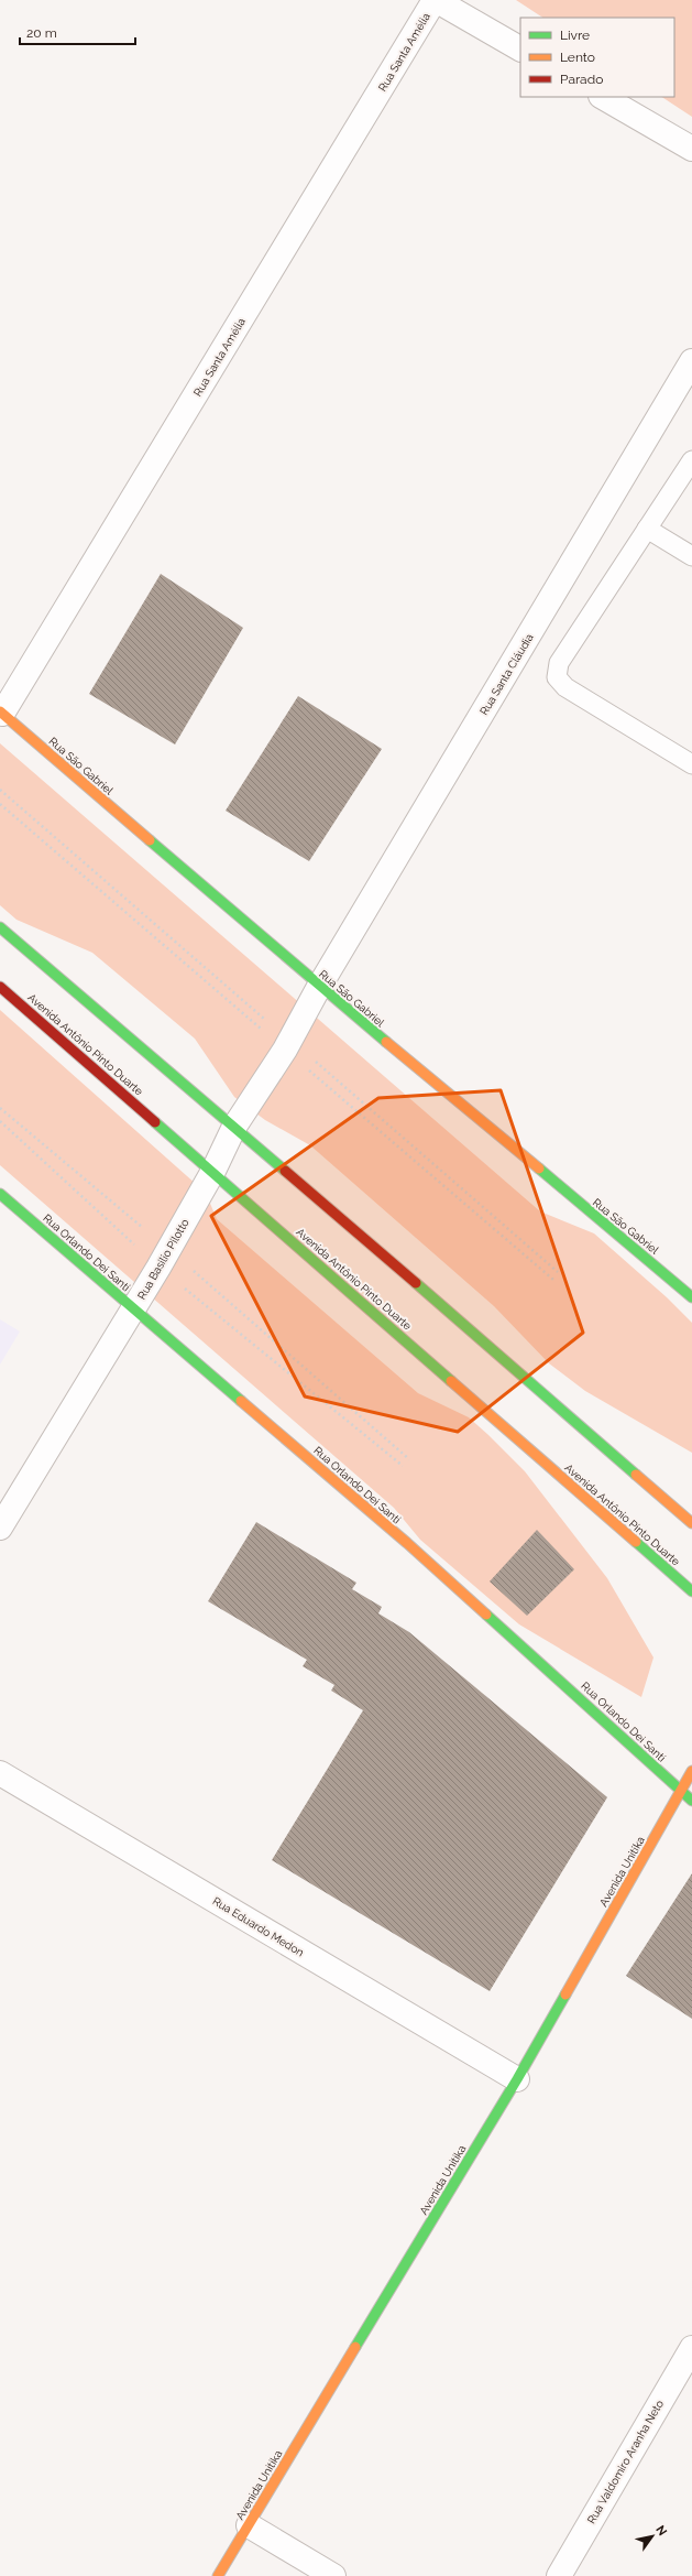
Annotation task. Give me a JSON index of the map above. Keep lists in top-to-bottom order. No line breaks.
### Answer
{"streets":{"main road":["Rua São Gabriel","Avenida Antônio Pinto Duarte","Rua Orlando Dei Santi","Avenida Unitika"],"street":["Rua Santa Amélia","Rua Santa Cláudia","Rua Basilio Pilotto","Rua Eduardo Medon","Rua Valdomiro Aranha Neto"]},"crossings":[["Rua Santa Amélia","Rua São Gabriel"],["Rua Santa Cláudia","Rua São Gabriel"],["Rua Santa Cláudia","Rua Basilio Pilotto"],["Rua São Gabriel","Rua Basilio Pilotto"],["Avenida Antônio Pinto Duarte","Rua Basilio Pilotto"],["Rua Orlando Dei Santi","Rua Basilio Pilotto"],["Rua Orlando Dei Santi","Avenida Unitika"],["Avenida Unitika","Rua Eduardo Medon"]],"legend":["Livre","Lento","Parado"],"scale_bar":"20 m","north":"top right"}
